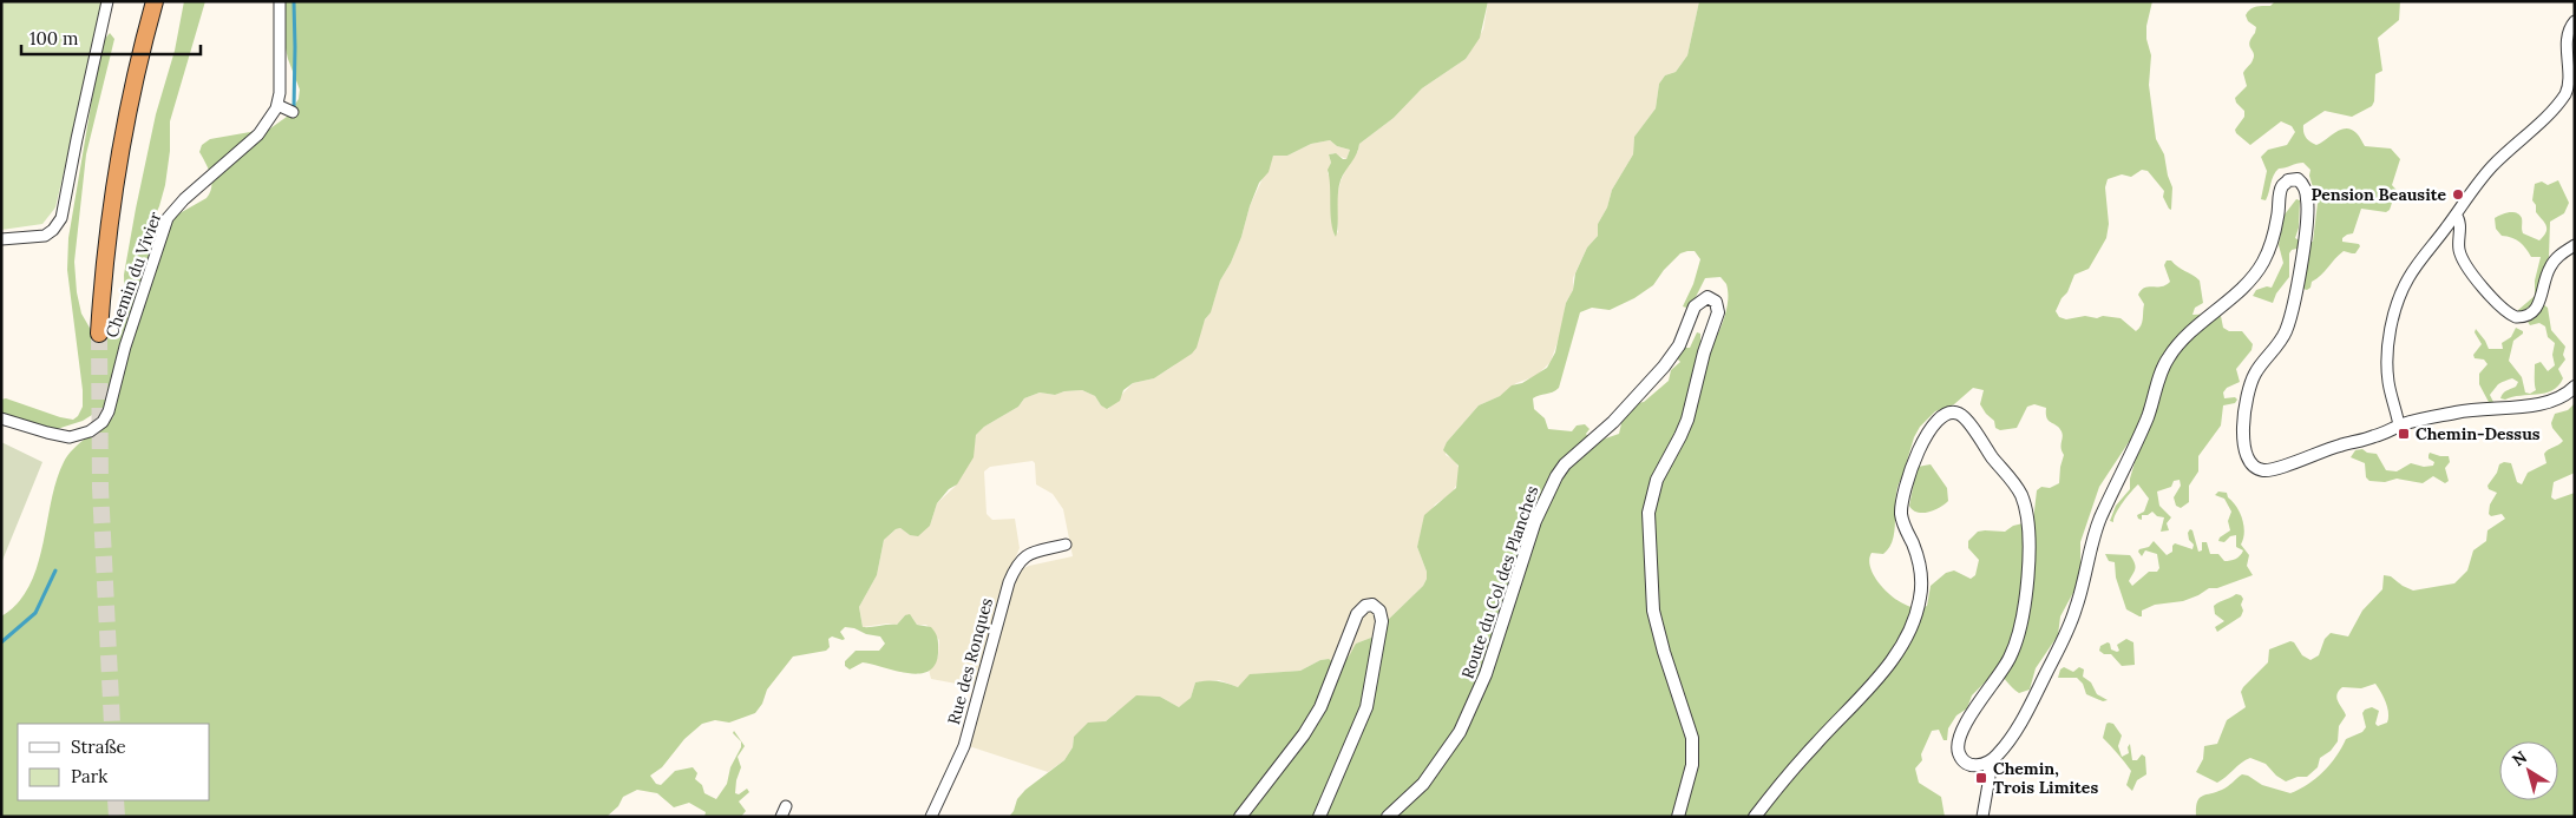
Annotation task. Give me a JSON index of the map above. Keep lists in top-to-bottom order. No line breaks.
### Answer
{"streets":{"street":["Chemin du Vivier","Route du Col des Planches","Rue des Ronques"]},"places":{"other":["Pension Beausite"],"transit":["Chemin-Dessus","Chemin, Trois Limites"]},"legend":["Straße","Park"],"scale_bar":"100 m","north":"top left"}
